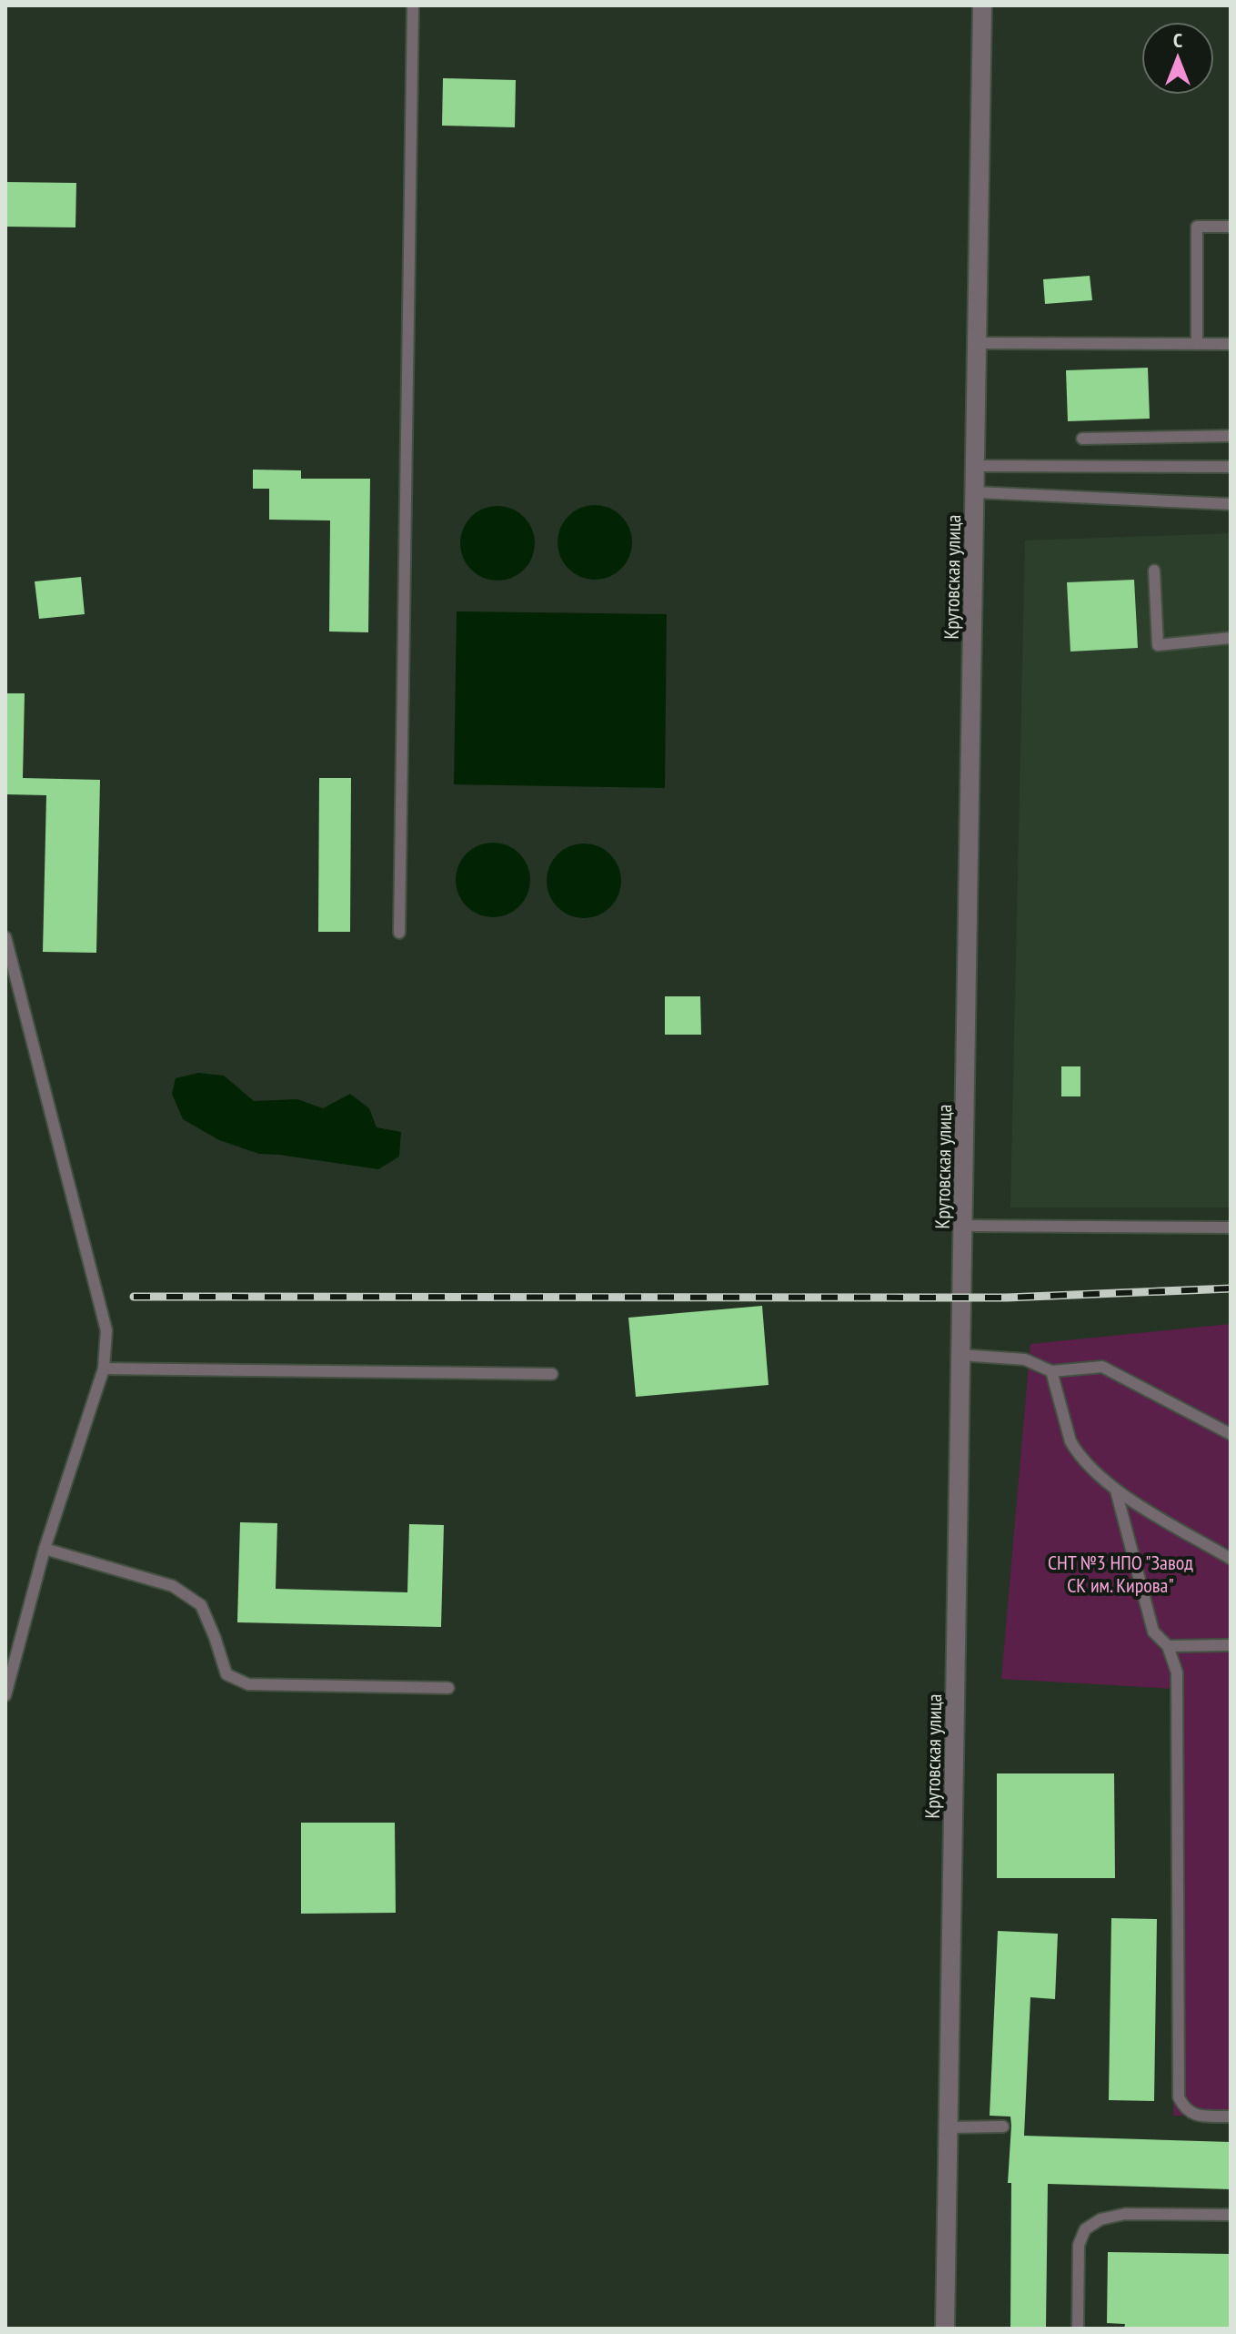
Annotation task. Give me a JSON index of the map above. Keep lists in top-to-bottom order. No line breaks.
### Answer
{"streets":{"street":["Крутовская улица"]},"parks":["СНТ №3 НПО \"Завод СК им. Кирова\""],"north":"top"}
